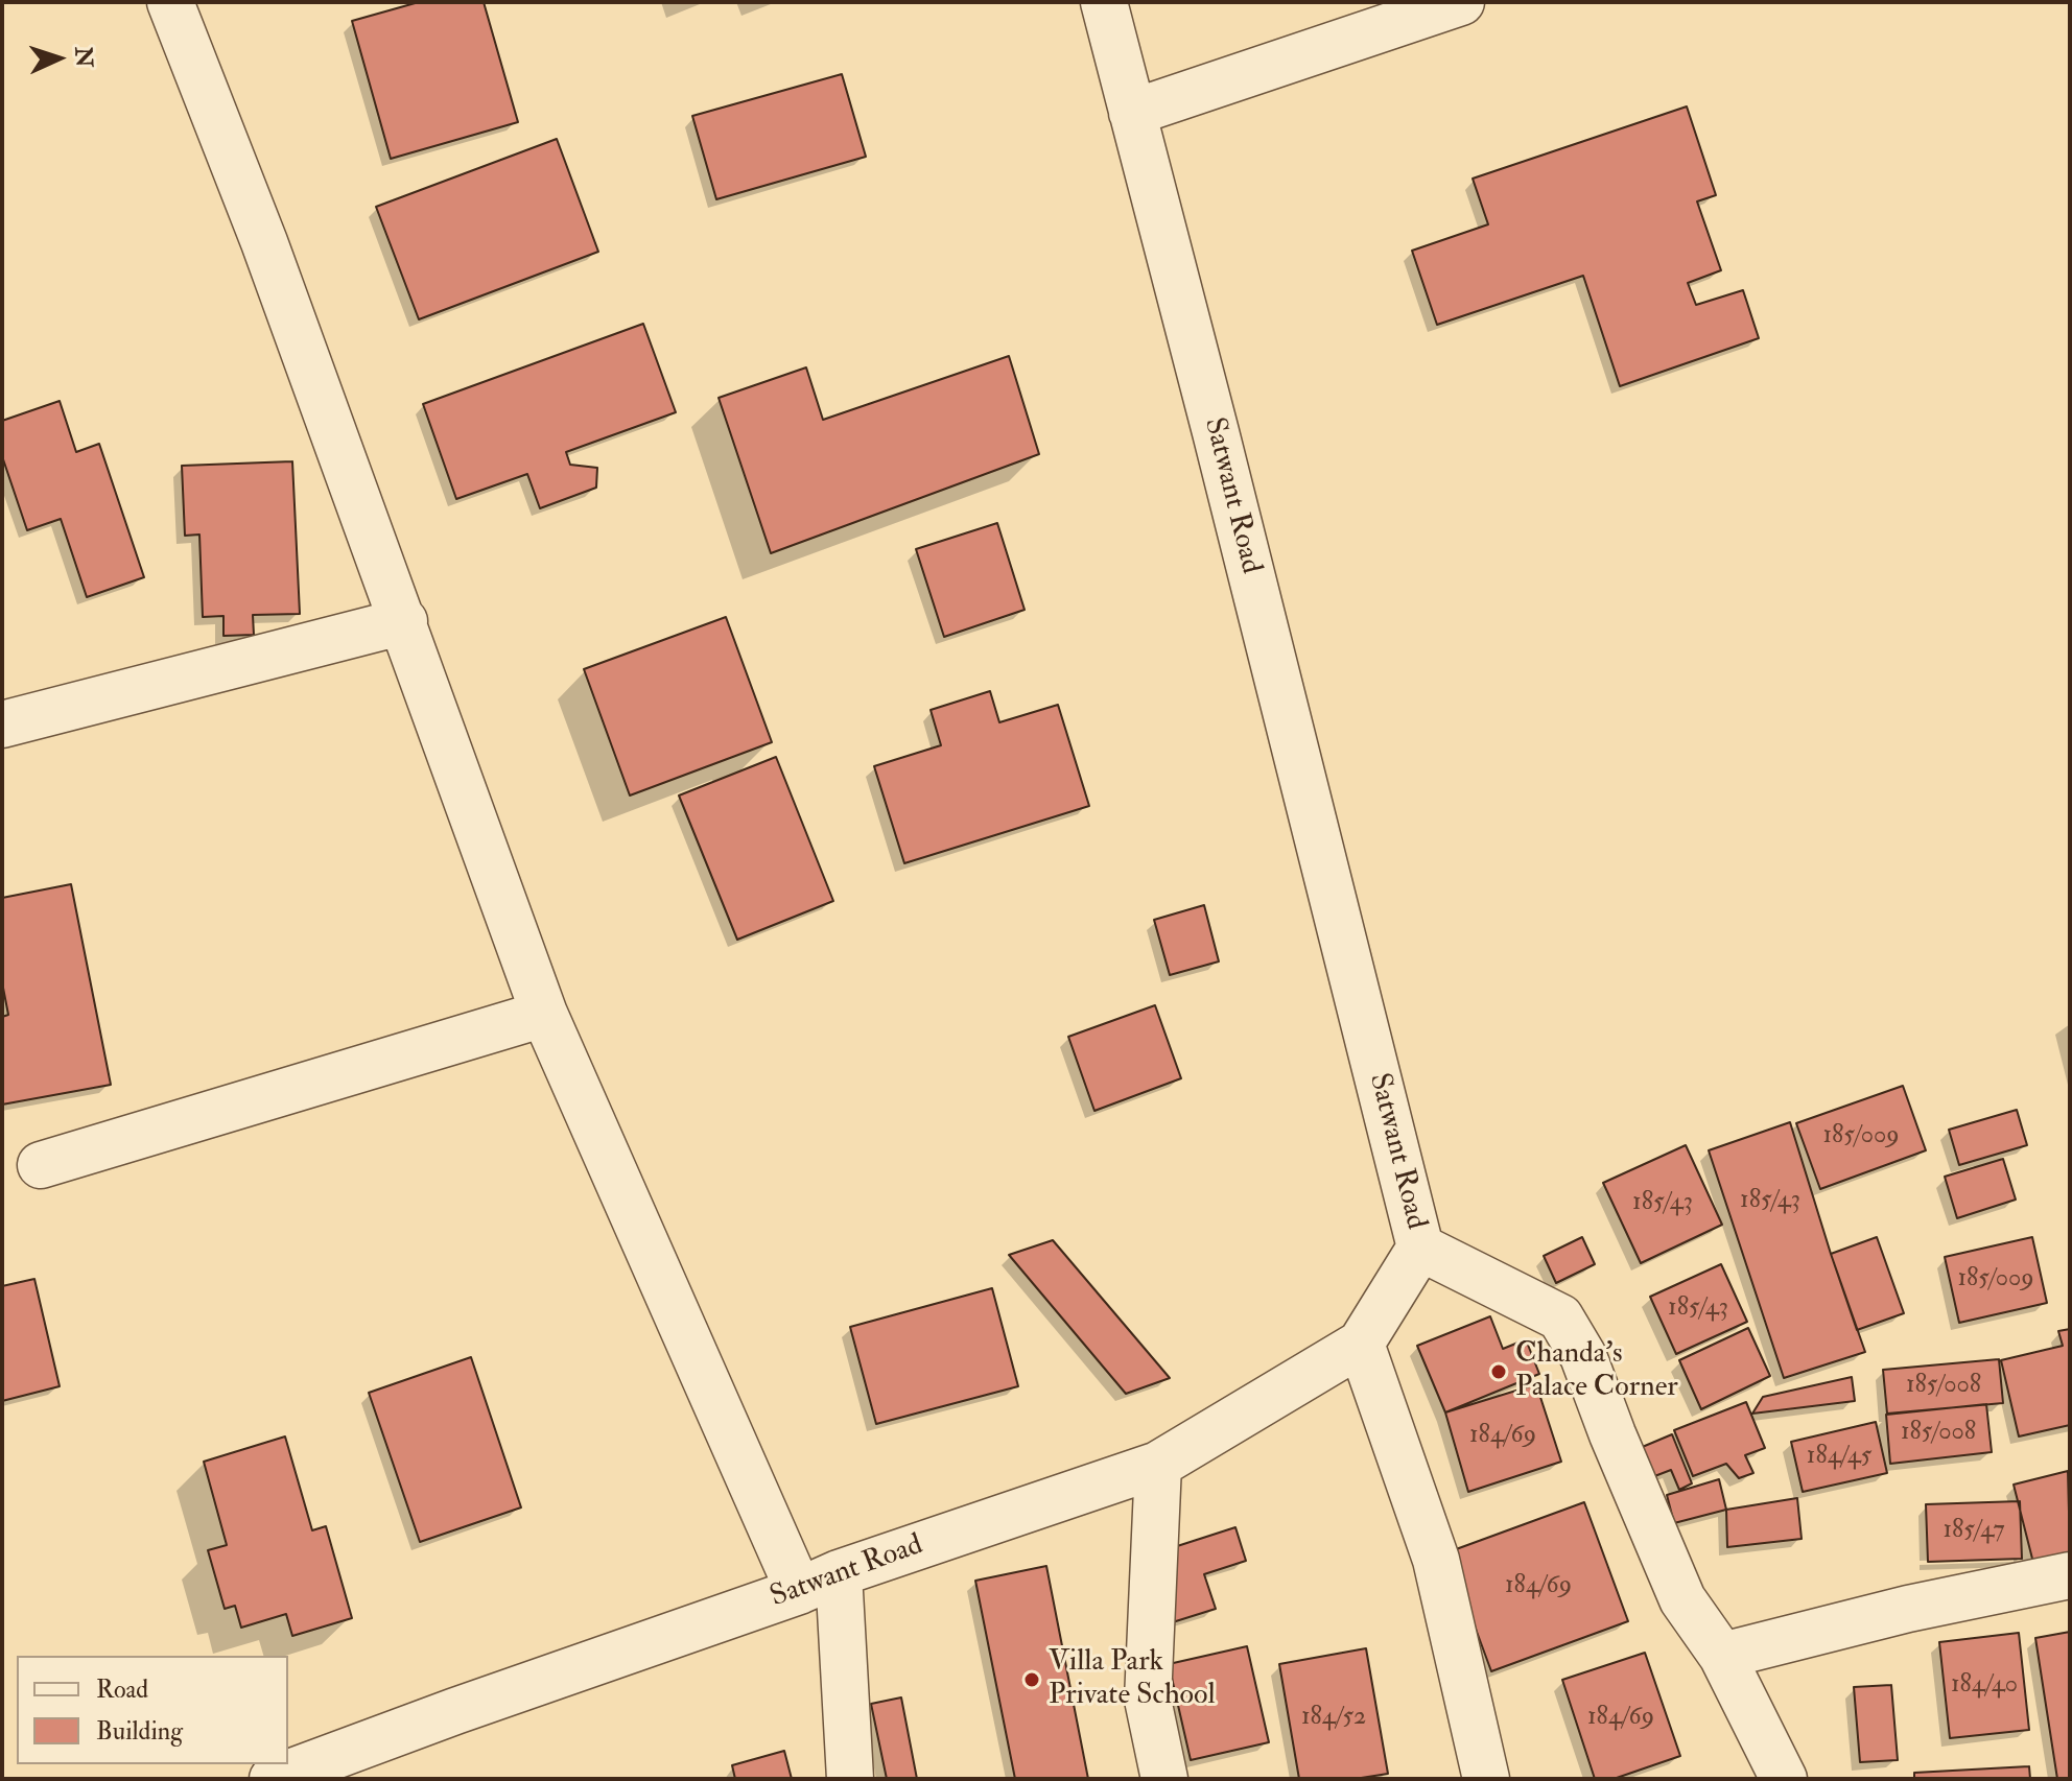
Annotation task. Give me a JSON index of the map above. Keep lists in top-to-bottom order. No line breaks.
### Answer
{"streets":{"street":["Satwant Road"]},"places":["Chanda's Palace Corner","Villa Park Private School"],"house_numbers":["185/009","185/43","185/43","185/009","185/43","185/008","185/008","184/69","184/45","185/47","184/69","184/40","184/52","184/69"],"legend":["Road","Building"],"north":"right"}
